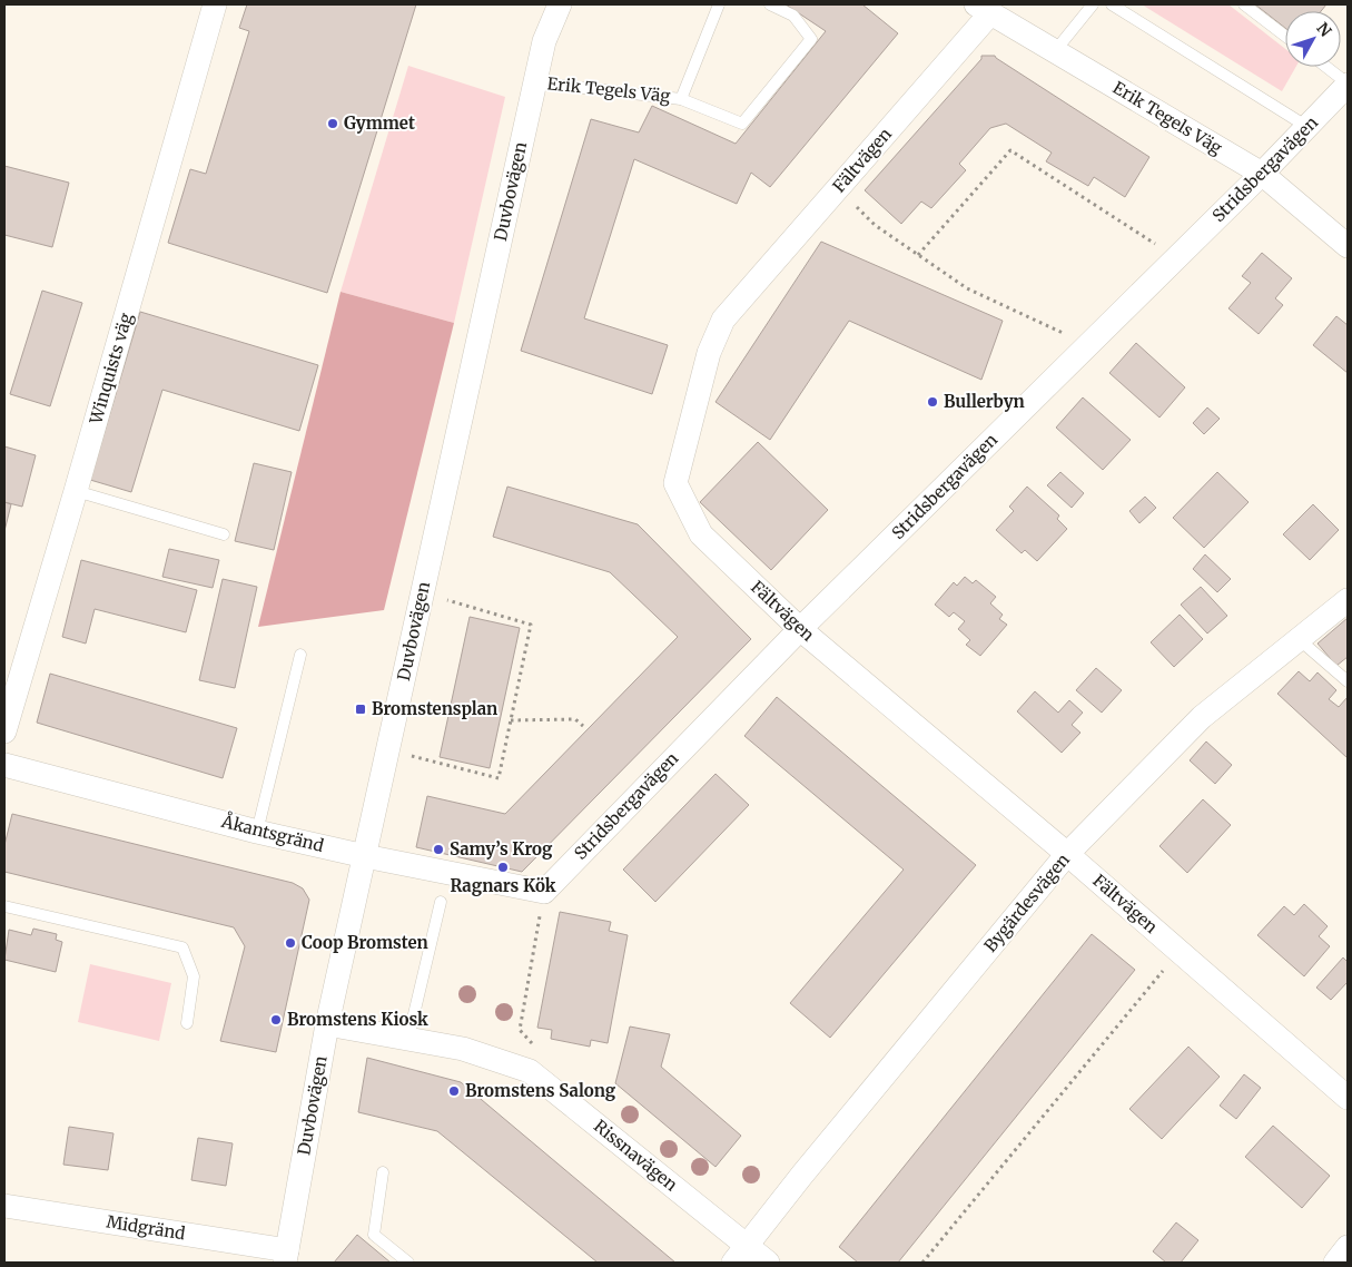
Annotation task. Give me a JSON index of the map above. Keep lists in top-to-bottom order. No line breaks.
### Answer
{"streets":{"street":["Erik Tegels Väg","Fältvägen","Stridsbergavägen","Duvbovägen","Winquists väg","Åkantsgränd","Bygärdesvägen","Rissnavägen","Midgränd"]},"crossings":[["Erik Tegels Väg","Fältvägen"],["Erik Tegels Väg","Stridsbergavägen"],["Erik Tegels Väg","Duvbovägen"],["Fältvägen","Stridsbergavägen"],["Fältvägen","Bygärdesvägen"],["Stridsbergavägen","Åkantsgränd"],["Duvbovägen","Åkantsgränd"],["Duvbovägen","Rissnavägen"],["Duvbovägen","Midgränd"],["Bygärdesvägen","Rissnavägen"]],"places":{"other":["Gymmet","Bullerbyn","Samy’s Krog","Ragnars Kök","Coop Bromsten","Bromstens Kiosk","Bromstens Salong"],"transit":["Bromstensplan"]},"north":"top right"}
